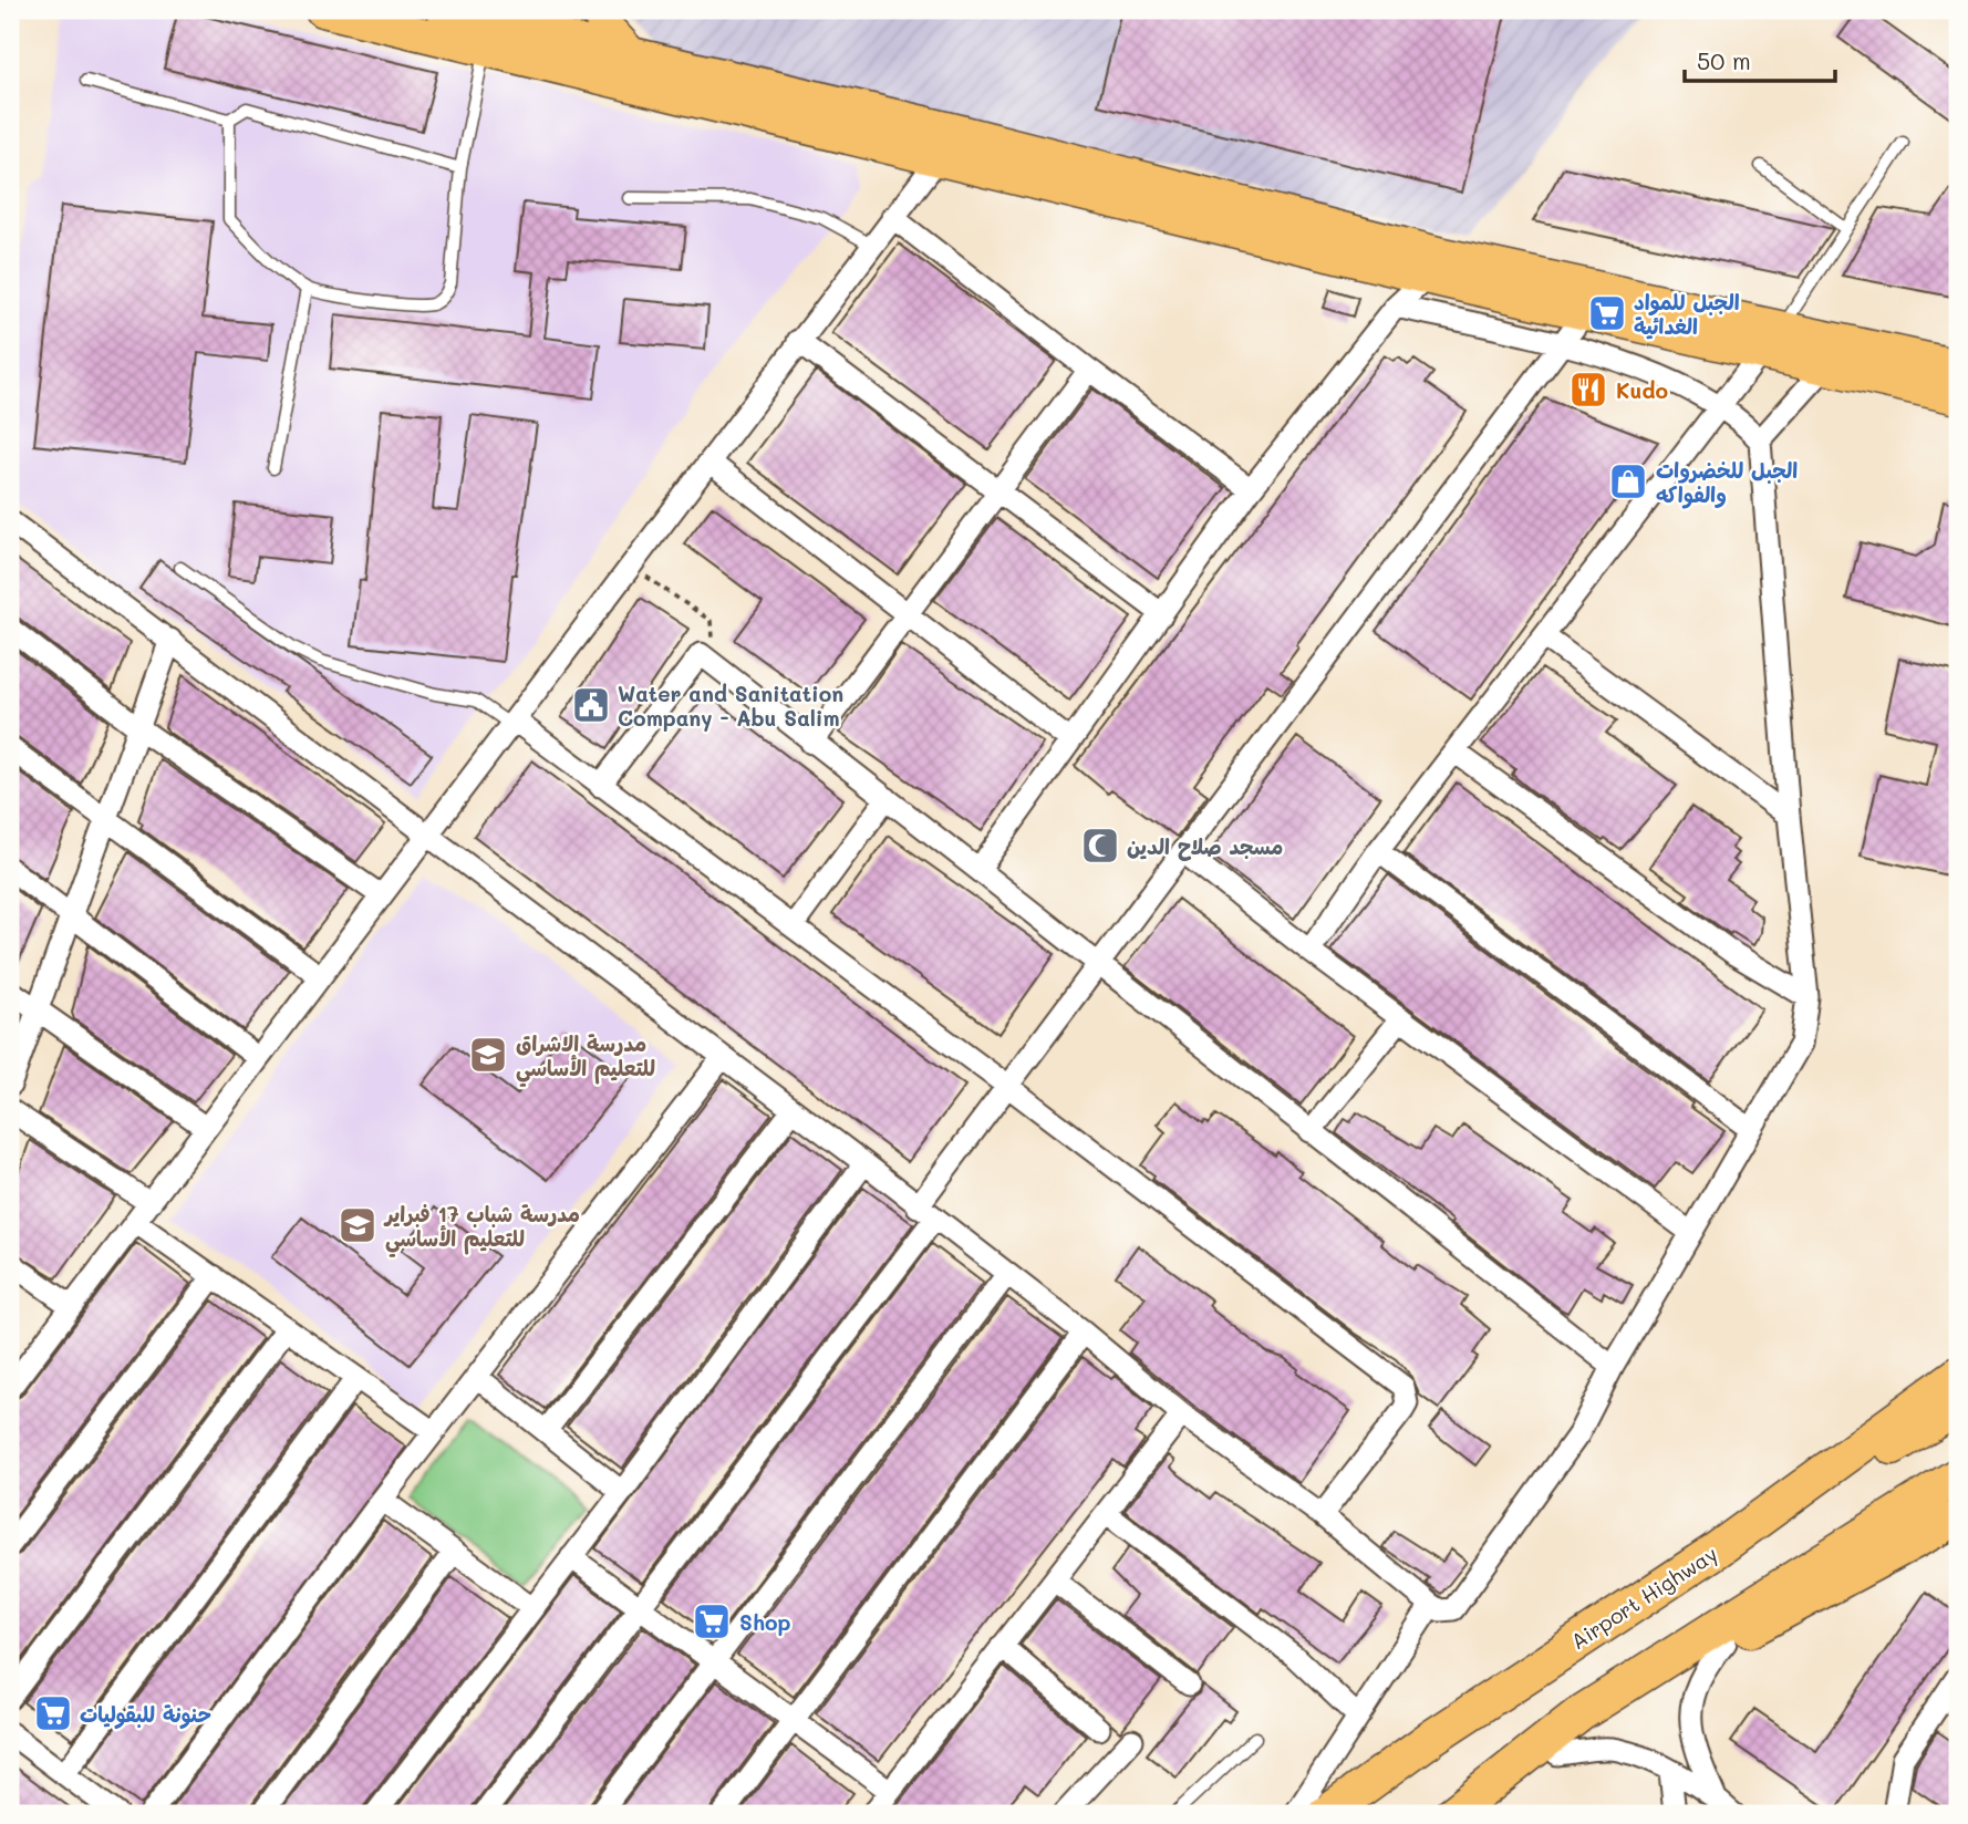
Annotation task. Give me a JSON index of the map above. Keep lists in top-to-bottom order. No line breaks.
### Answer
{"streets":{"highway":["Airport Highway"]},"places":{"supermarket":["الجبل للمواد الغدائية","Shop","حنونة للبقوليات"],"restaurant":["Kudo"],"shop":["الجبل للخضروات والفواكه"],"public building":["Water and Sanitation Company - Abu Salim"],"mosque":["مسجد صلاح الدين"],"school or university":["مدرسة الاشراق للتعليم الأساسي","مدرسة شباب 17 فبراير للتعليم الأساسي"]},"scale_bar":"50 m"}
